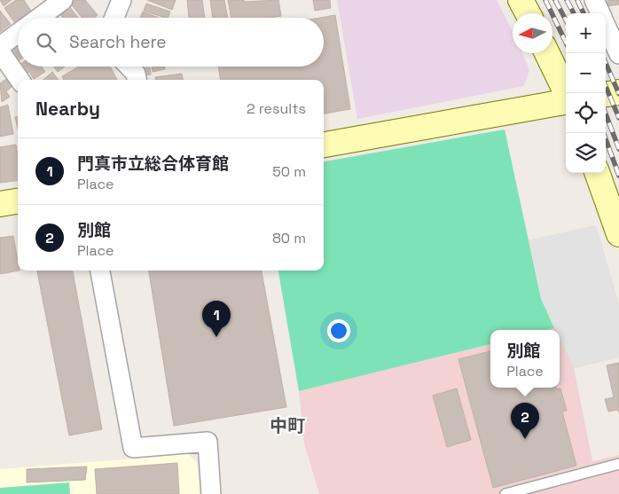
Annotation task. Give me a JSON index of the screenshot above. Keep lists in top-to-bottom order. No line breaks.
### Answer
{"districts":["中町"],"north":"left","page":{"map_buttons":["+","−"],"search":"Search here","heading":["Nearby","2 results"],"list":[{"mark":"1","name":"門真市立総合体育館","note":"Place","value":"50 m"},{"mark":"2","name":"別館","note":"Place","value":"80 m"}],"pins":["1","2"],"popup":["別館","Place"]}}
